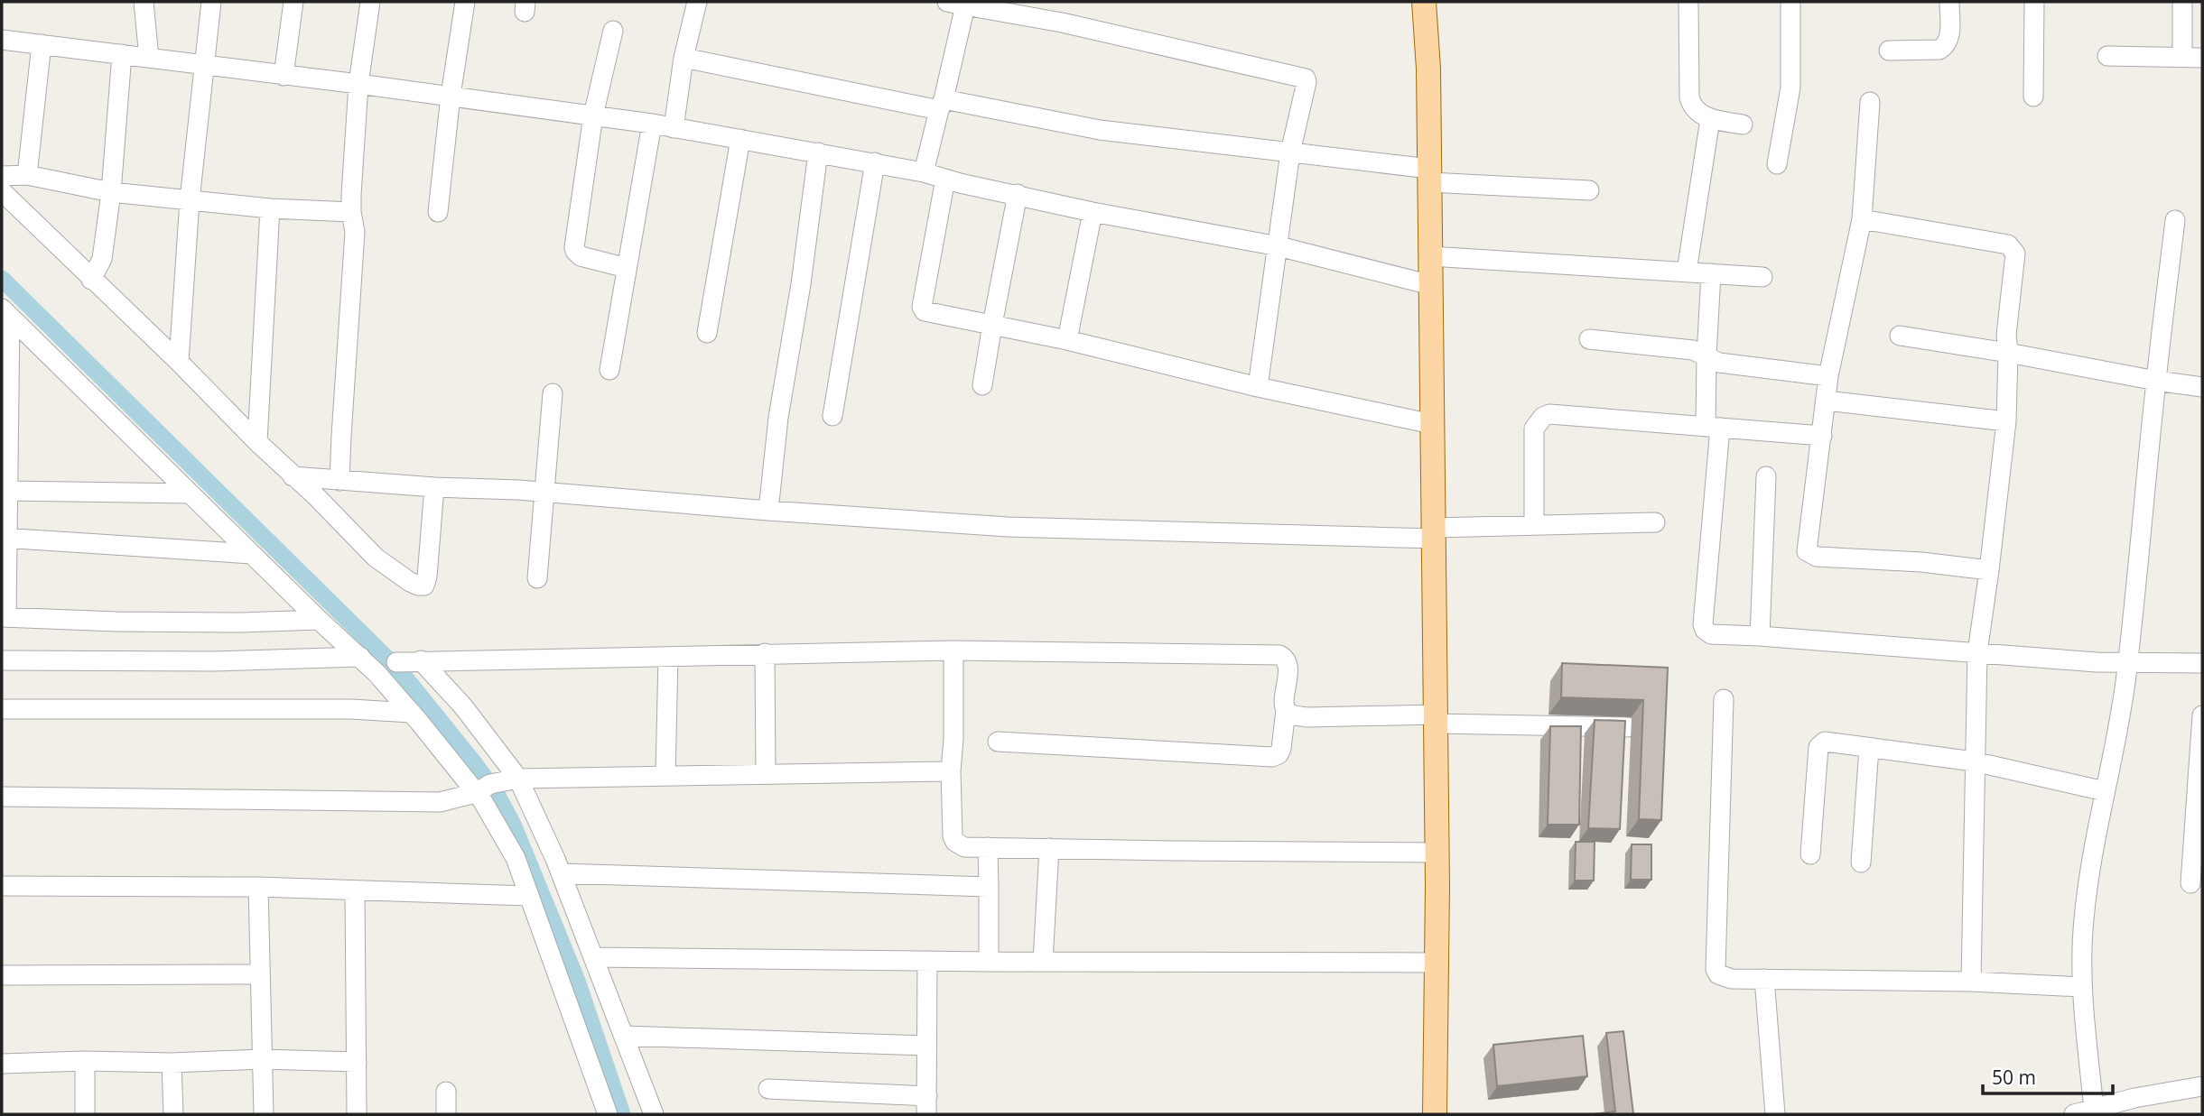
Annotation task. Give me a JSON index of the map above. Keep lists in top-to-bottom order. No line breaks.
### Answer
{"scale_bar":"50 m"}
